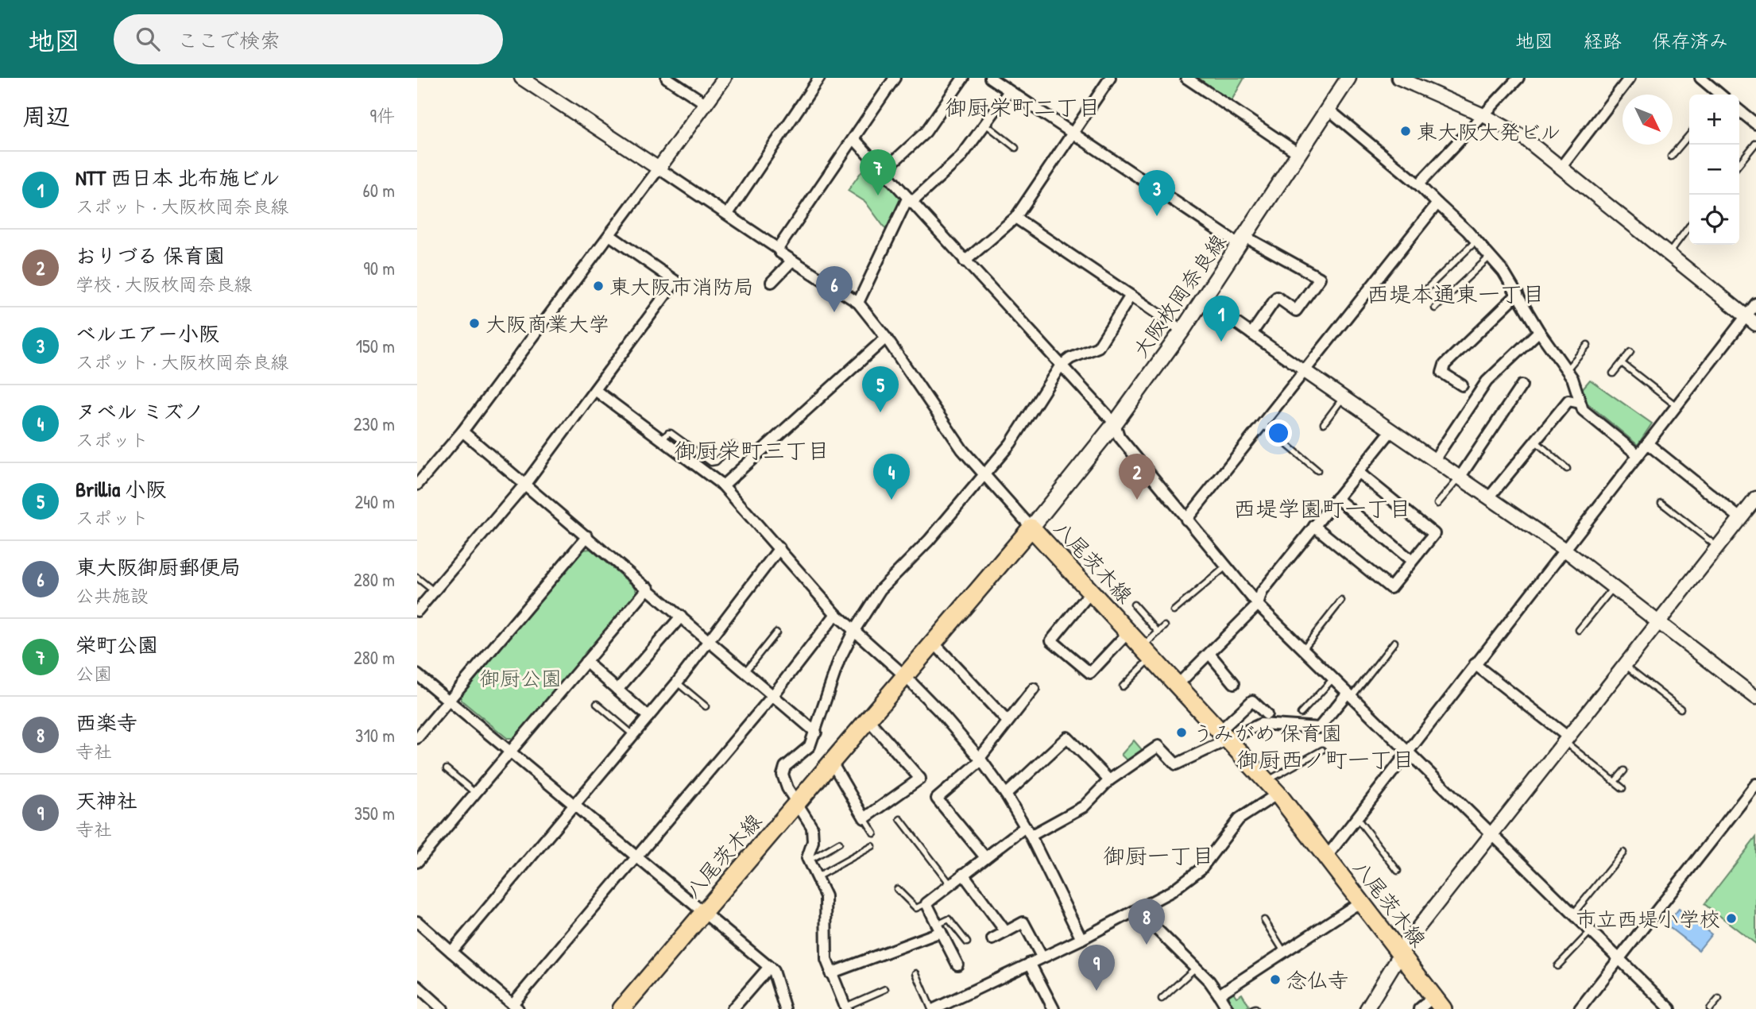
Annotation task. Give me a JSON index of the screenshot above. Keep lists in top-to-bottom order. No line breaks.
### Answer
{"streets":{"main road":["大阪枚岡奈良線","八尾茨木線"]},"crossings":[["大阪枚岡奈良線","八尾茨木線"]],"districts":["御厨栄町二丁目","西堤本通東一丁目","御厨栄町三丁目","西堤学園町一丁目","御厨西ノ町一丁目","御厨一丁目"],"parks":["御厨公園"],"places":["東大阪大発ビル","東大阪市消防局","大阪商業大学","うみがめ 保育園","市立西堤小学校","念仏寺"],"north":"bottom right","page":{"header":"地図","search":"ここで検索","nav":["地図","経路","保存済み"],"heading":["周辺","9件"],"map_buttons":["+","−"],"pins":["7","3","6","1","5","2","4","8","9"],"list":[{"mark":"1","name":"NTT 西日本 北布施ビル","note":"スポット · 大阪枚岡奈良線","value":"60 m"},{"mark":"2","name":"おりづる 保育園","note":"学校 · 大阪枚岡奈良線","value":"90 m"},{"mark":"3","name":"ベルエアー小阪","note":"スポット · 大阪枚岡奈良線","value":"150 m"},{"mark":"4","name":"ヌベル ミズノ","note":"スポット","value":"230 m"},{"mark":"5","name":"Brillia 小阪","note":"スポット","value":"240 m"},{"mark":"6","name":"東大阪御厨郵便局","note":"公共施設","value":"280 m"},{"mark":"7","name":"栄町公園","note":"公園","value":"280 m"},{"mark":"8","name":"西楽寺","note":"寺社","value":"310 m"},{"mark":"9","name":"天神社","note":"寺社","value":"350 m"}]}}
